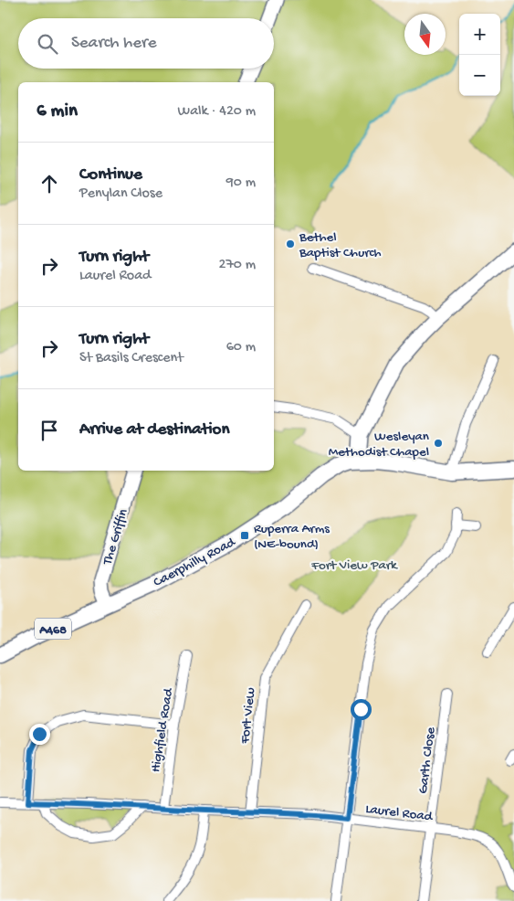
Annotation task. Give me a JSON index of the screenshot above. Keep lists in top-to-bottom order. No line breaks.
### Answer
{"streets":{"main road":["Caerphilly Road","A468"],"street":["The Griffin","Fort View","Highfield Road","Garth Close","Laurel Road"]},"crossings":[["The Griffin","Caerphilly Road"],["Fort View","Laurel Road"],["Highfield Road","Laurel Road"],["Garth Close","Laurel Road"]],"parks":["Fort View Park"],"places":{"other":["Bethel Baptist Church","Wesleyan Methodist Chapel"],"transit":["Ruperra Arms (NE-bound)"]},"north":"bottom","page":{"map_buttons":["+","−"],"search":"Search here","heading":["6 min","Walk · 420 m"],"list":[["Continue","Penylan Close","90 m"],["Turn right","Laurel Road","270 m"],["Turn right","St Basils Crescent","60 m"],"Arrive at destination"]}}
